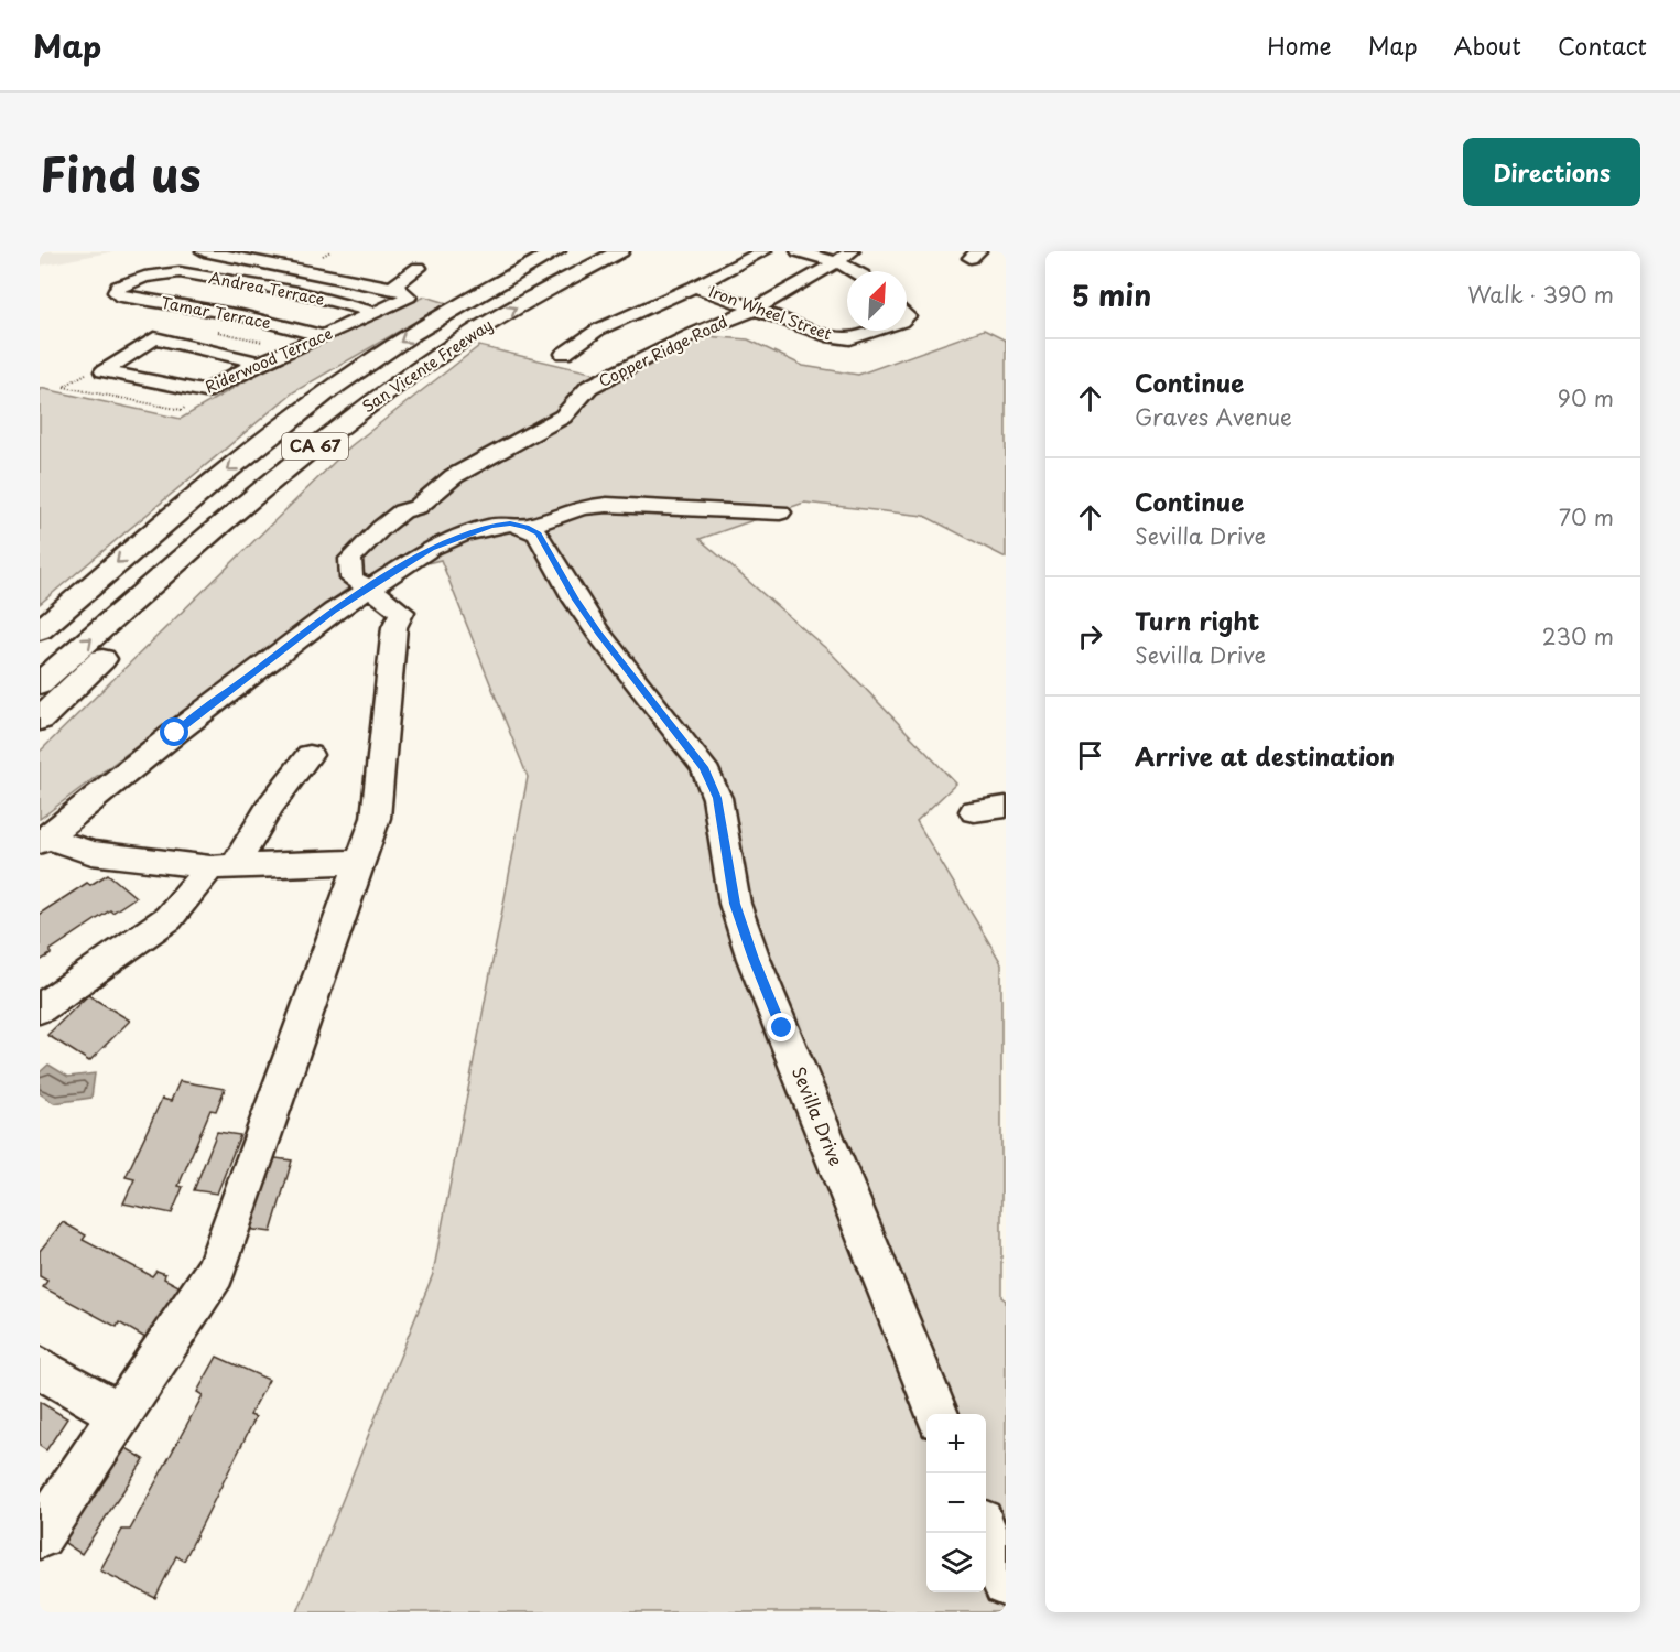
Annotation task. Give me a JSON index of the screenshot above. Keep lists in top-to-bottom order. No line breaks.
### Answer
{"streets":{"highway":["San Vicente Freeway","CA 67"],"street":["Andrea Terrace","Tamar Terrace","Iron Wheel Street","Copper Ridge Road","Riderwood Terrace","Sevilla Drive"]},"crossings":[["Andrea Terrace","Tamar Terrace"],["Andrea Terrace","Riderwood Terrace"],["Tamar Terrace","Riderwood Terrace"],["Iron Wheel Street","Copper Ridge Road"]],"north":"top right","page":{"header":"Map","nav":["Home","Map","About","Contact"],"title":"Find us","buttons":"Directions","heading":["5 min","Walk · 390 m"],"list":[["Continue","Graves Avenue","90 m"],["Continue","Sevilla Drive","70 m"],["Turn right","Sevilla Drive","230 m"],"Arrive at destination"],"map_buttons":["+","−"]}}
